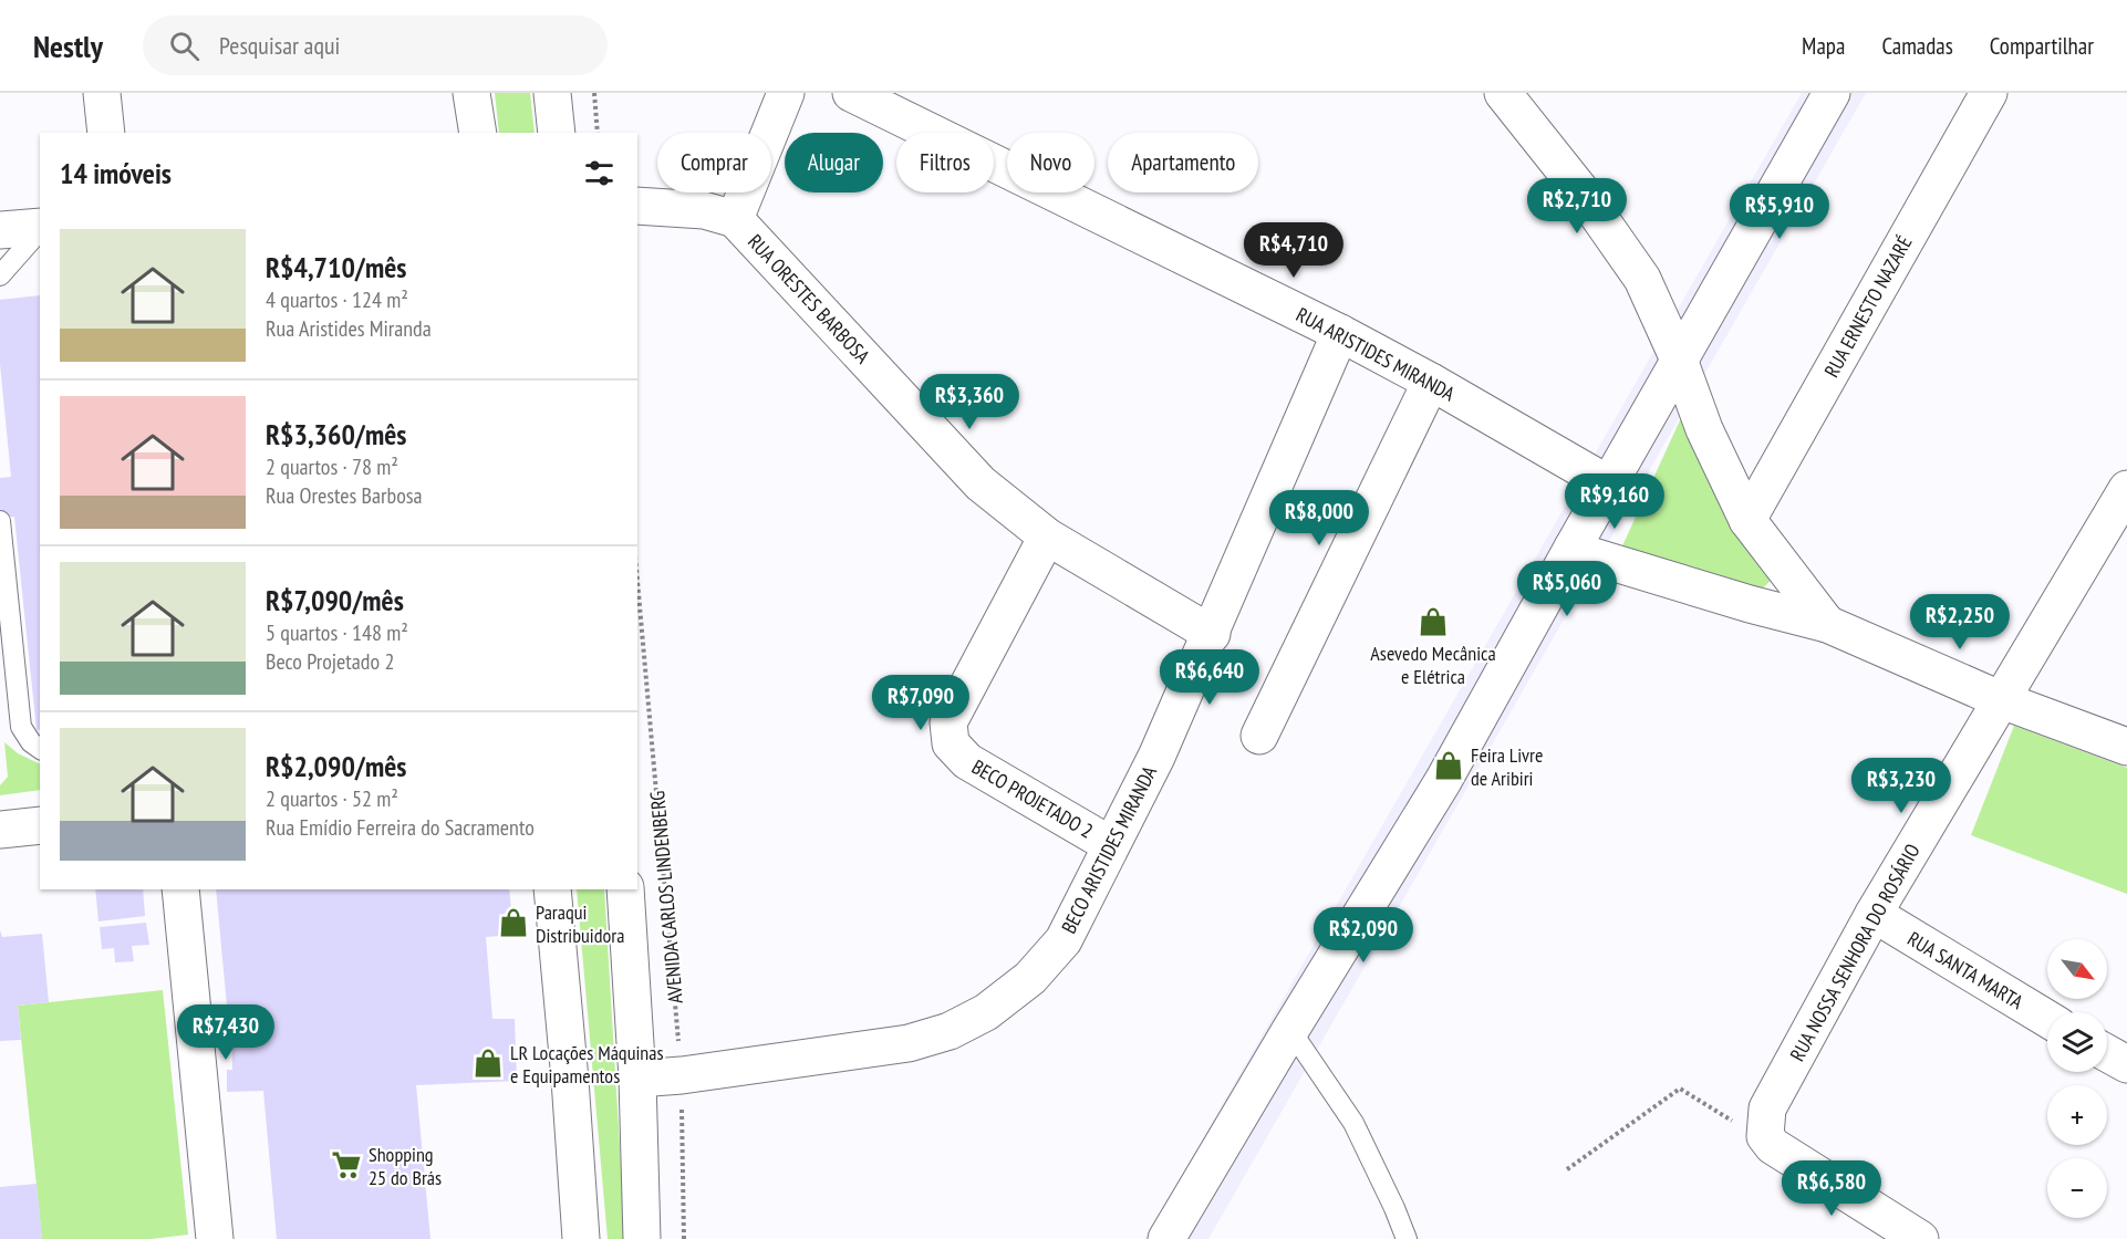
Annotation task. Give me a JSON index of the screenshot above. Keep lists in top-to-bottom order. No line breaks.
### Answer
{"streets":{"street":["RUA ORESTES BARBOSA","RUA ERNESTO NAZARÉ","RUA ARISTIDES MIRANDA","BECO PROJETADO 2","BECO ARISTIDES MIRANDA","AVENIDA CARLOS LINDENBERG","RUA NOSSA SENHORA DO ROSÁRIO","RUA SANTA MARTA"]},"crossings":[["RUA ORESTES BARBOSA","BECO PROJETADO 2"],["RUA ORESTES BARBOSA","BECO ARISTIDES MIRANDA"],["RUA ARISTIDES MIRANDA","BECO ARISTIDES MIRANDA"],["BECO PROJETADO 2","BECO ARISTIDES MIRANDA"],["BECO ARISTIDES MIRANDA","AVENIDA CARLOS LINDENBERG"],["RUA NOSSA SENHORA DO ROSÁRIO","RUA SANTA MARTA"]],"places":{"shop":["Asevedo Mecânica e Elétrica","Feira Livre de Aribiri","Paraqui Distribuidora","LR Locações Máquinas e Equipamentos"],"supermarket":["Shopping 25 do Brás"]},"north":"bottom right","page":{"header":"Nestly","search":"Pesquisar aqui","nav":["Mapa","Camadas","Compartilhar"],"chip":["Comprar","Alugar","Filtros","Novo","Apartamento"],"heading":"14 imóveis","price":["R$2,710","R$5,910","R$4,710","R$3,360","R$9,160","R$8,000","R$5,060","R$2,250","R$6,640","R$7,090","R$3,230","R$2,090","R$7,430","R$6,580"],"list":[{"name":"R$4,710/mês","note":"4 quartos · 124 m² · Rua Aristides Miranda"},{"name":"R$3,360/mês","note":"2 quartos · 78 m² · Rua Orestes Barbosa"},{"name":"R$7,090/mês","note":"5 quartos · 148 m² · Beco Projetado 2"},{"name":"R$2,090/mês","note":"2 quartos · 52 m² · Rua Emídio Ferreira do Sacramento"}],"map_buttons":["+","−"]}}
